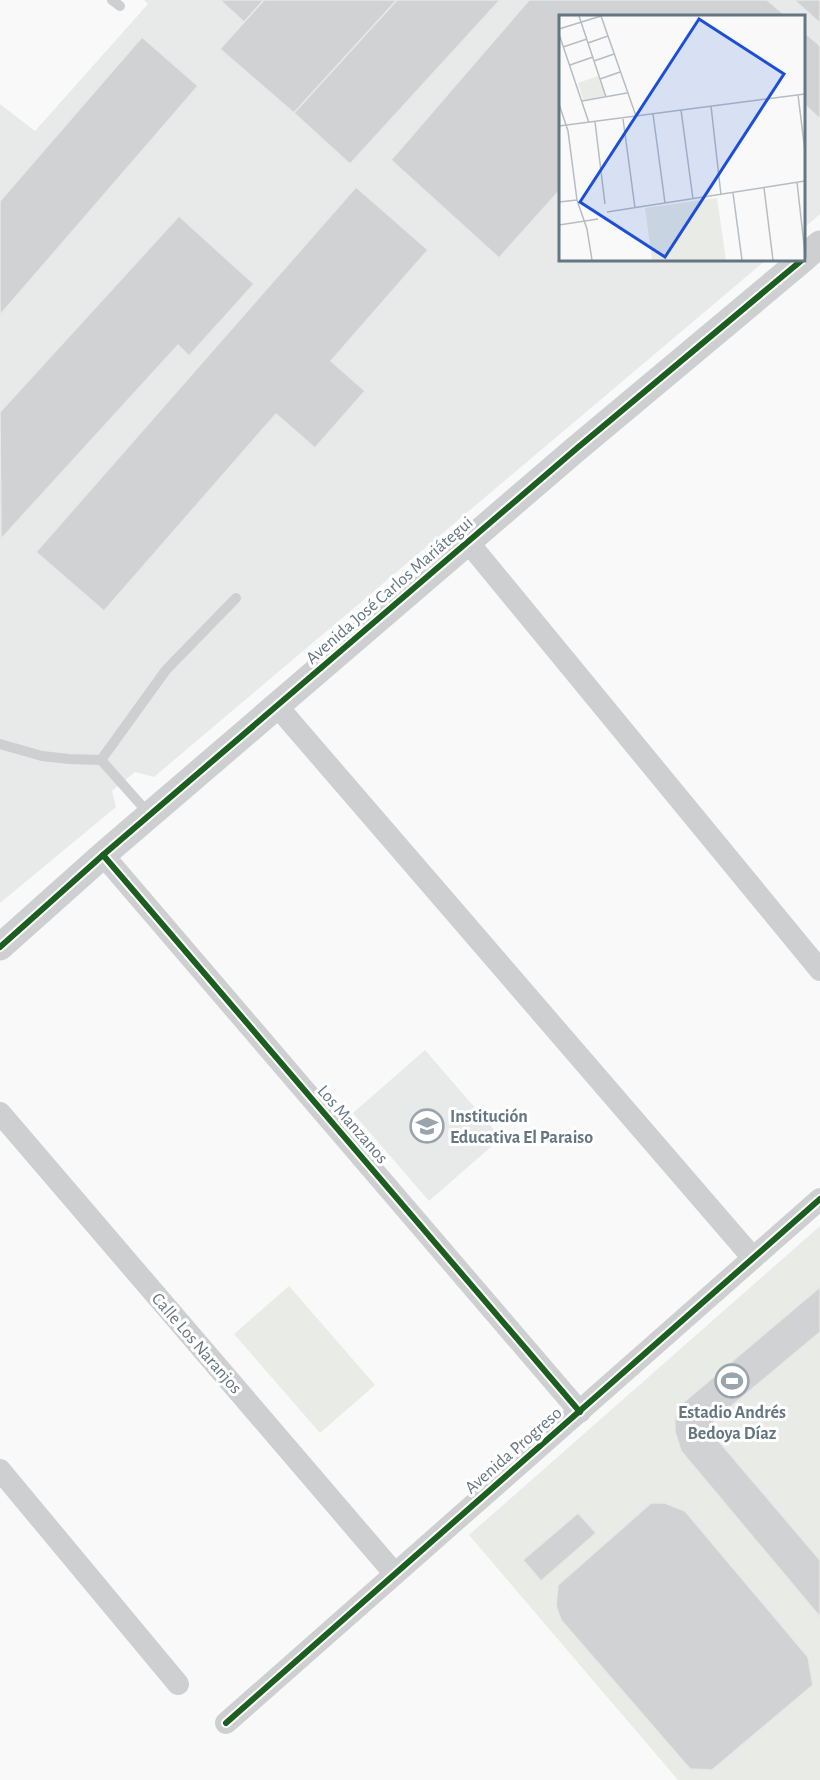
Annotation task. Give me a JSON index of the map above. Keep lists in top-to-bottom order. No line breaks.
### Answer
{"streets":{"street":["Avenida José Carlos Mariátegui","Los Manzanos","Calle Los Naranjos","Avenida Progreso"]},"crossings":[["Avenida José Carlos Mariátegui","Los Manzanos"],["Los Manzanos","Avenida Progreso"],["Calle Los Naranjos","Avenida Progreso"]],"places":{"school or university":["Institución Educativa El Paraiso"],"sports":["Estadio Andrés Bedoya Díaz"]}}
